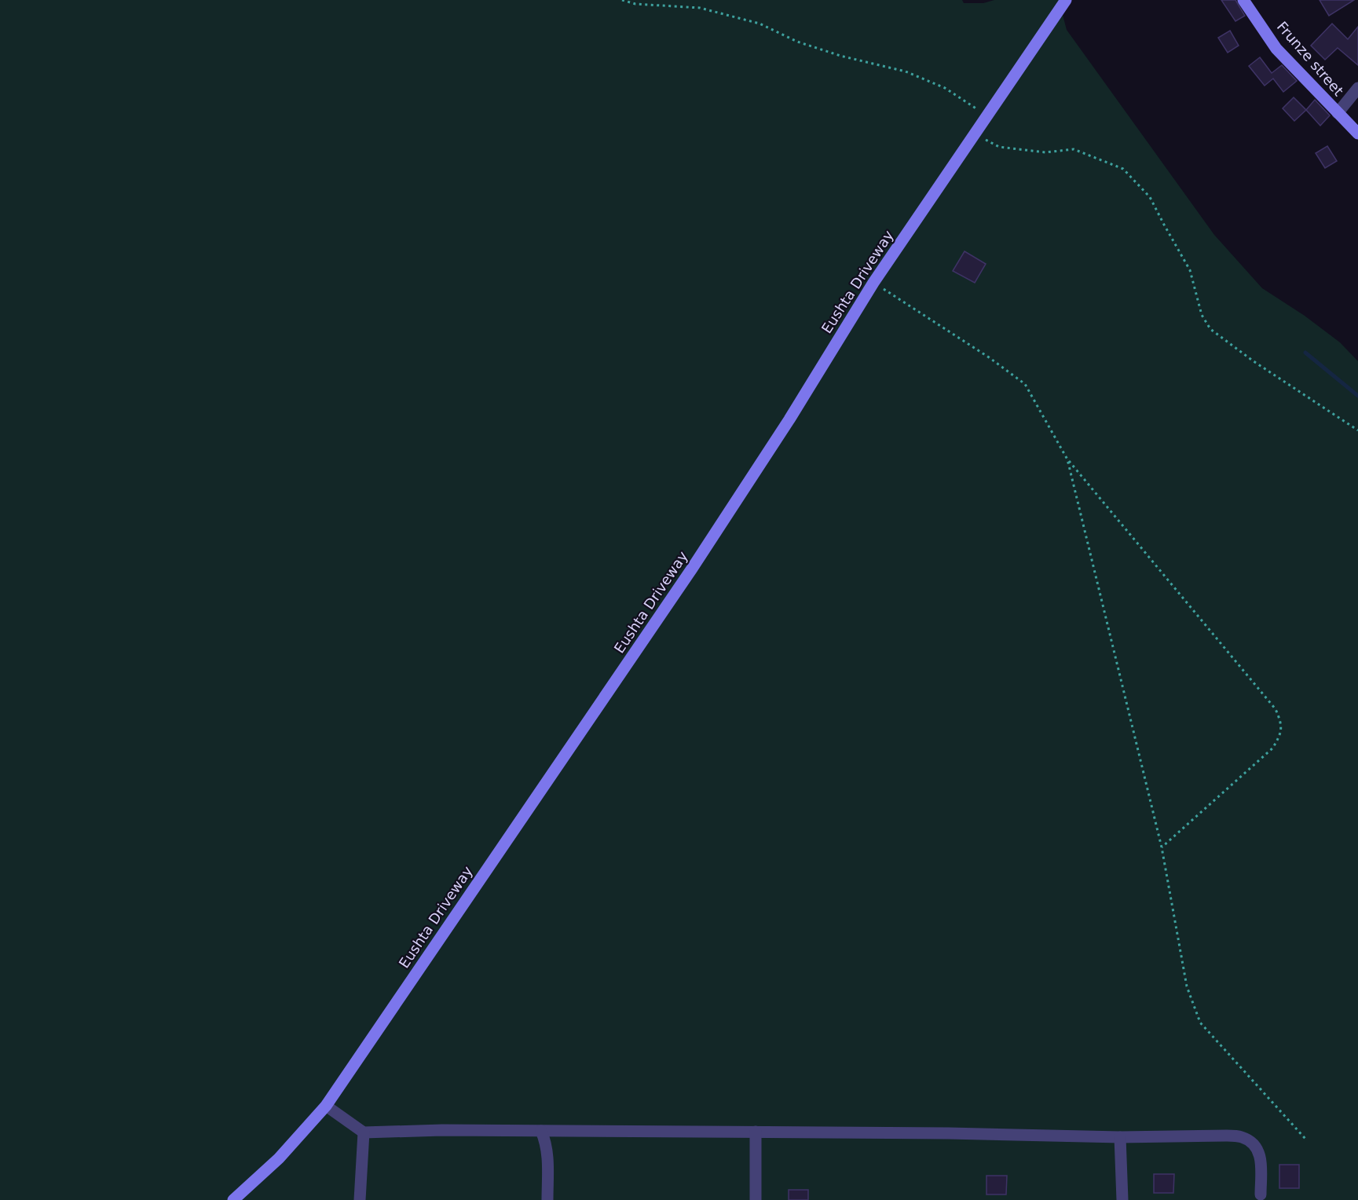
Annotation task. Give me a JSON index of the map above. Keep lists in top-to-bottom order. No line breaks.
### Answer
{"streets":{"street":["Frunze street","Eushta Driveway"]}}
